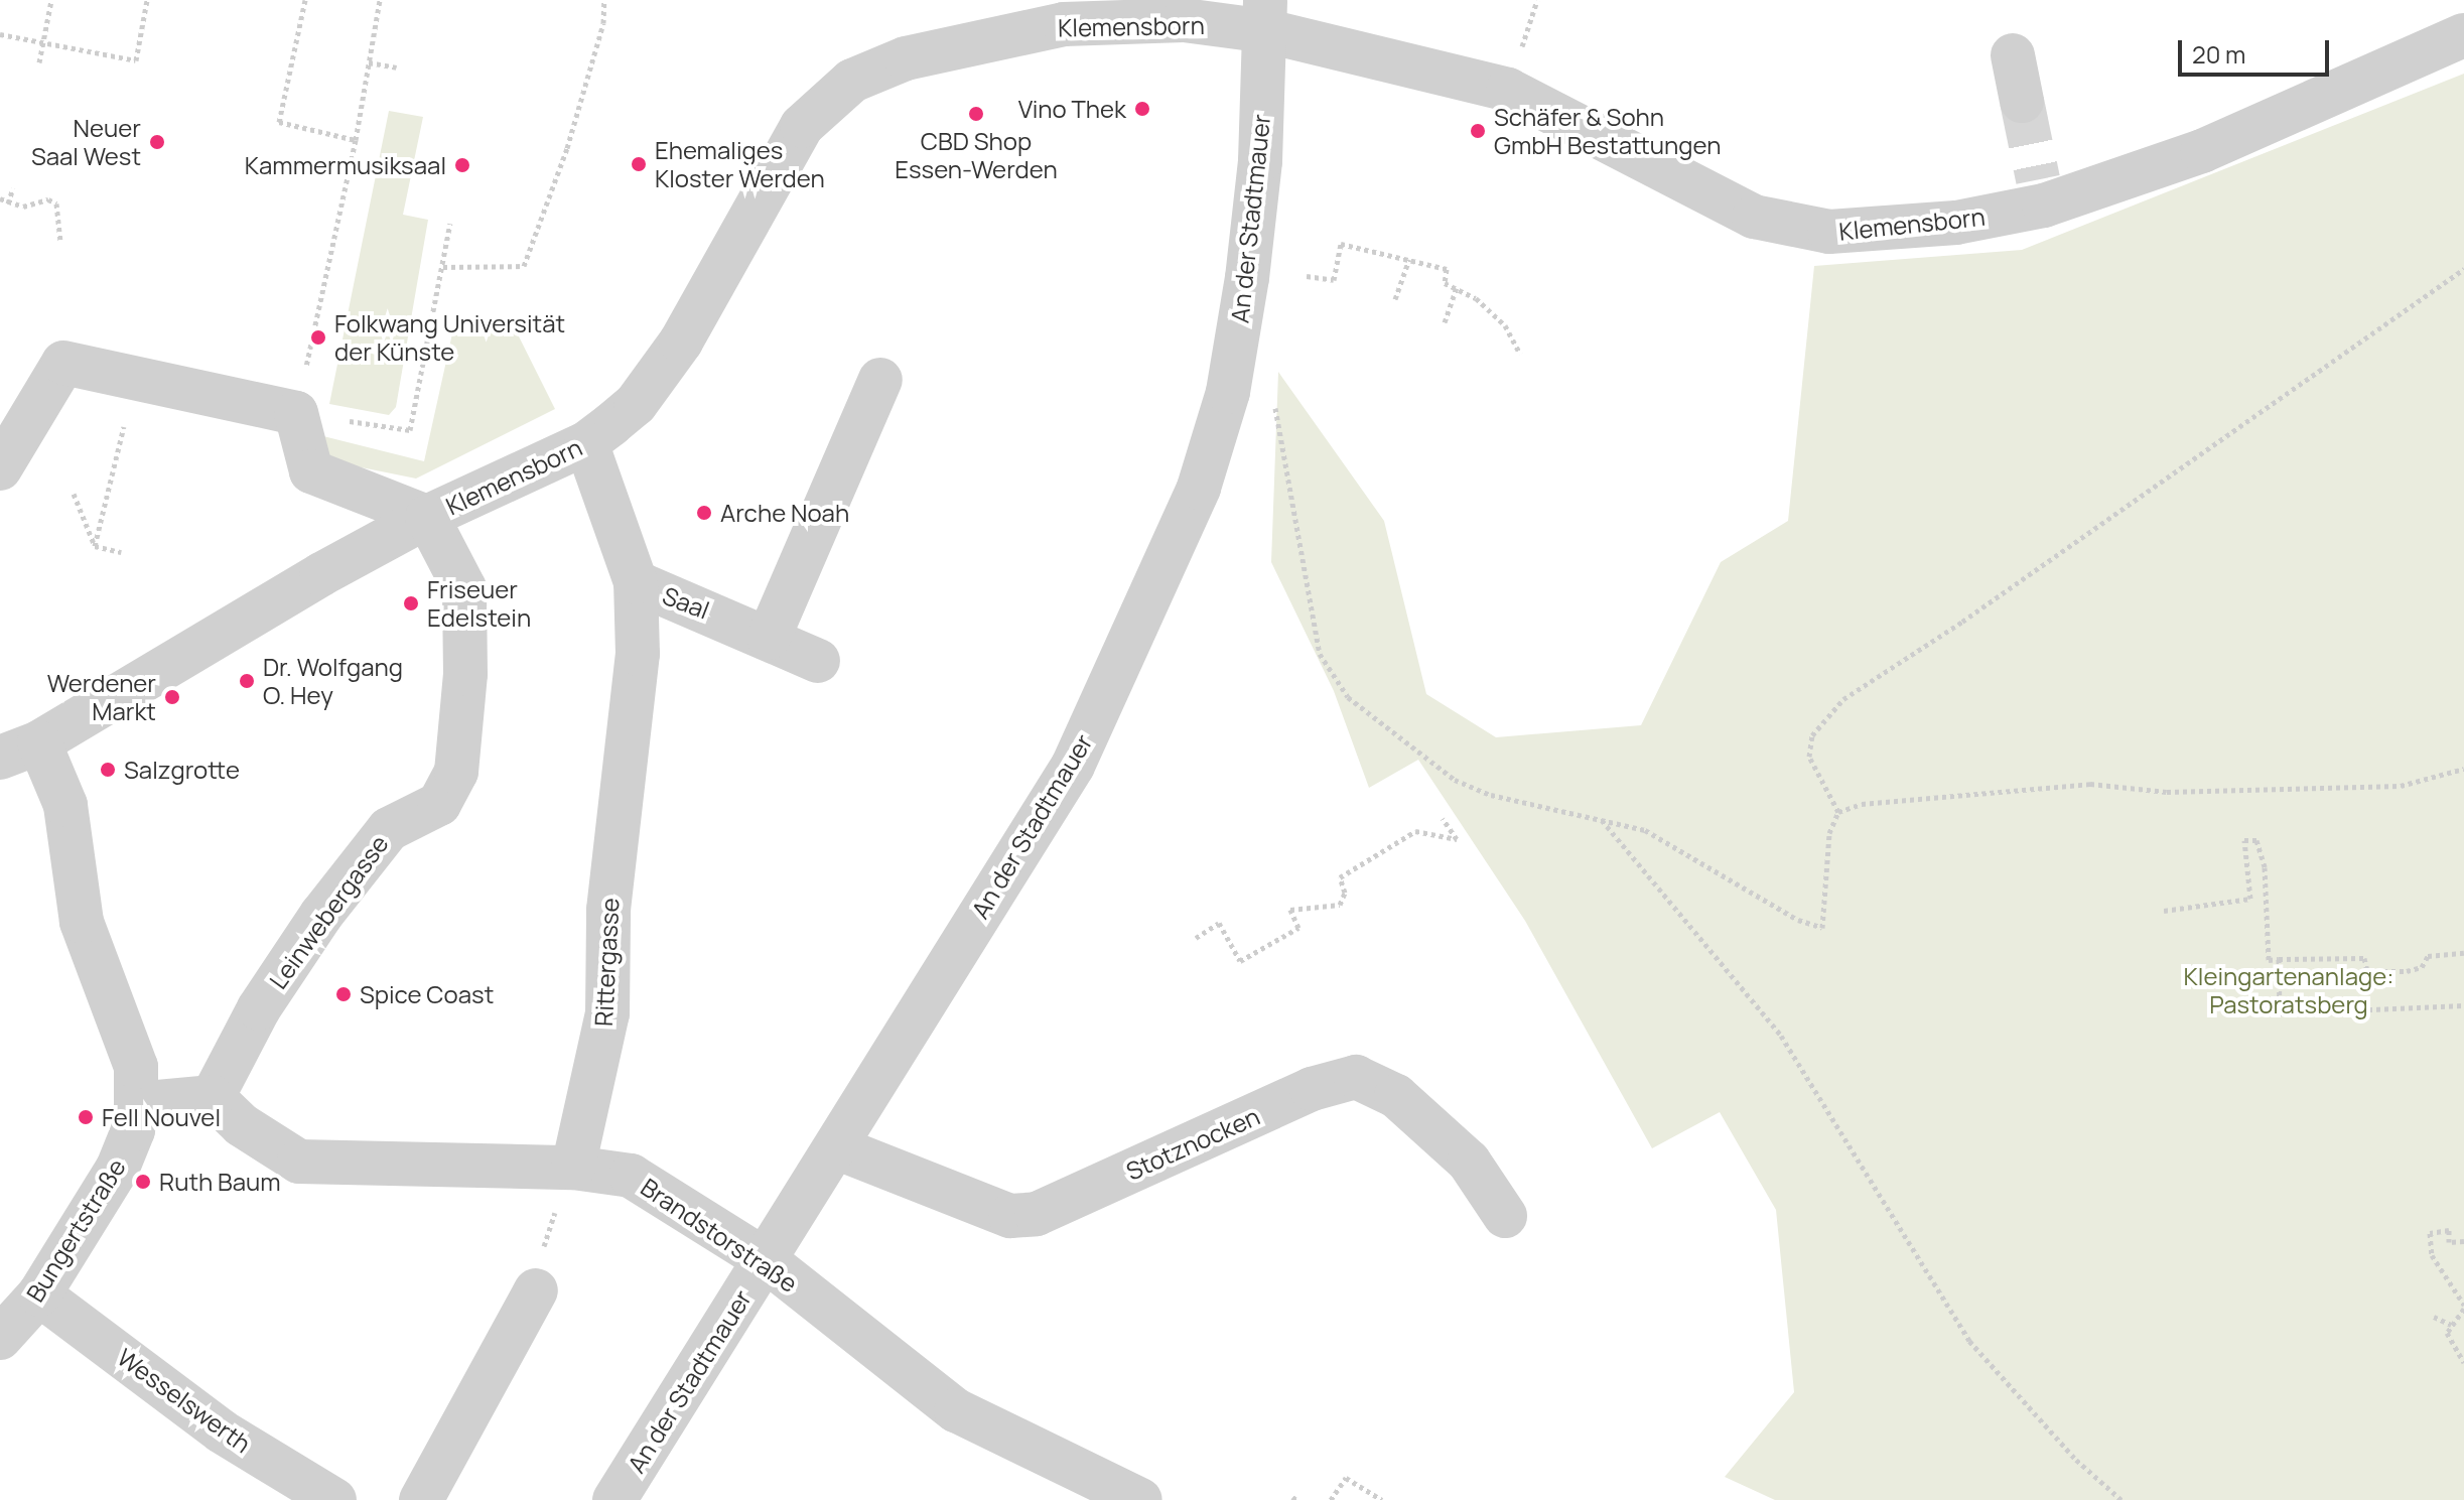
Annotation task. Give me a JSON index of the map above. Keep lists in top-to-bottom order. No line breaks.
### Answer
{"streets":{"street":["Klemensborn","An der Stadtmauer","Saal","Leinwebergasse","Rittergasse","Stotznocken","Bungertstraße","Brandstorstraße","Wesselswerth"]},"crossings":[["Klemensborn","An der Stadtmauer"],["Klemensborn","Leinwebergasse"],["Klemensborn","Rittergasse"],["Klemensborn","Bungertstraße"],["An der Stadtmauer","Stotznocken"],["An der Stadtmauer","Brandstorstraße"],["Saal","Rittergasse"],["Leinwebergasse","Brandstorstraße"],["Rittergasse","Brandstorstraße"],["Bungertstraße","Wesselswerth"]],"parks":["Kleingartenanlage: Pastoratsberg"],"places":["Vino Thek","CBD Shop Essen-Werden","Schäfer & Sohn GmbH Bestattungen","Neuer Saal West","Ehemaliges Kloster Werden","Kammermusiksaal","Folkwang Universität der Künste","Arche Noah","Friseuer Edelstein","Dr. Wolfgang O. Hey","Werdener Markt","Salzgrotte","Spice Coast","Fell Nouvel","Ruth Baum"],"scale_bar":"20 m"}
